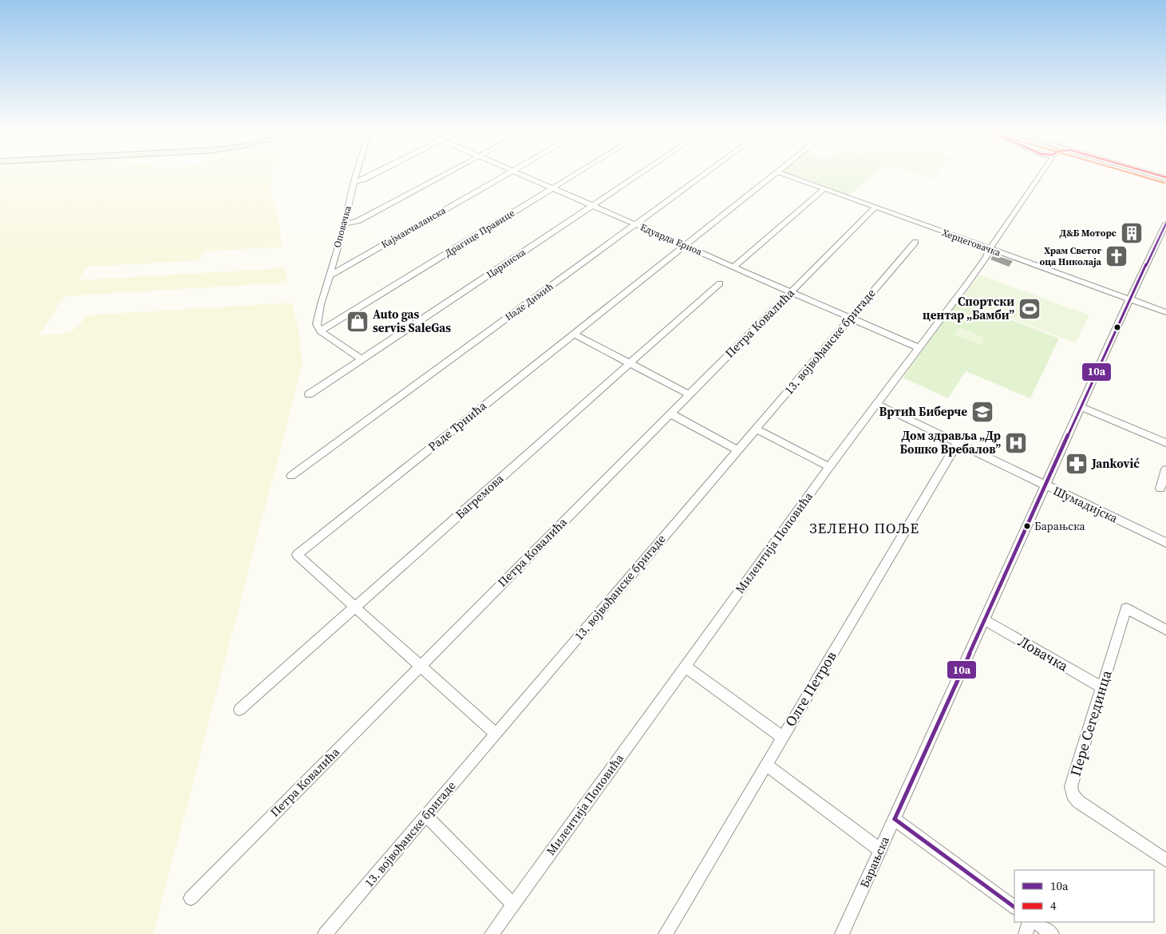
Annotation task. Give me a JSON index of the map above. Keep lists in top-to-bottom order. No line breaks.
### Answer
{"streets":{"street":["Оповачка","Кајмакчаланска","Драгице Правице","Едуарда Ериоа","Херцеговачка","Царинска","Наде Димић","Петра Ковалића","13. војвођанске бригаде","Раде Трнића","Багремова","Шумадијска","Милентија Поповића","Ловачка","Олге Петров","Пере Сегединца","Барањска"]},"crossings":[["Оповачка","Кајмакчаланска"],["Оповачка","Драгице Правице"],["Драгице Правице","Едуарда Ериоа"],["Едуарда Ериоа","Царинска"],["Едуарда Ериоа","Наде Димић"],["Едуарда Ериоа","Петра Ковалића"],["Едуарда Ериоа","13. војвођанске бригаде"],["Едуарда Ериоа","Раде Трнића"],["Едуарда Ериоа","Милентија Поповића"],["Херцеговачка","Петра Ковалића"],["Херцеговачка","Милентија Поповића"],["Херцеговачка","Барањска"],["Петра Ковалића","Раде Трнића"],["13. војвођанске бригаде","Раде Трнића"],["Раде Трнића","Багремова"],["Шумадијска","Милентија Поповића"],["Шумадијска","Олге Петров"],["Шумадијска","Барањска"],["Ловачка","Пере Сегединца"],["Ловачка","Барањска"]],"districts":["ЗЕЛЕНО ПОЉЕ"],"places":{"building":["Д&Б Моторс"],"church":["Храм Светог оца Николаја"],"sports":["Спортски центар „Бамби”"],"shop":["Auto gas servis SaleGas"],"school or university":["Вртић Биберче"],"hospital":["Дом здравља „Др Бошко Вребалов”"],"pharmacy":["Janković"],"other":["Барањска"]},"lines":["transit line 4","transit line 10а"],"legend":["10а","4"]}
